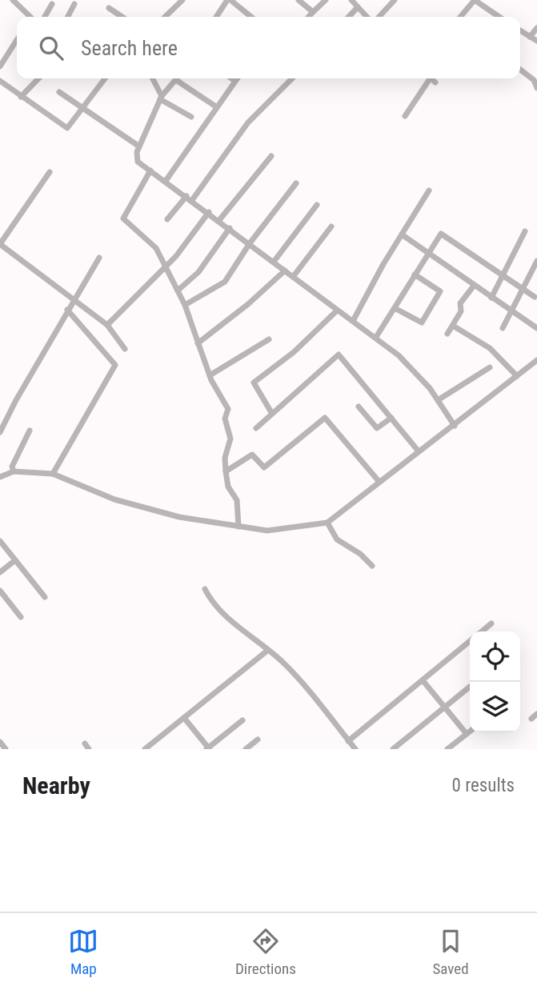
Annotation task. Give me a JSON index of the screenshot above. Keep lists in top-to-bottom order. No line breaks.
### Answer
{"page":{"search":"Search here","heading":["Nearby","0 results"],"nav":["Map","Directions","Saved"]}}
